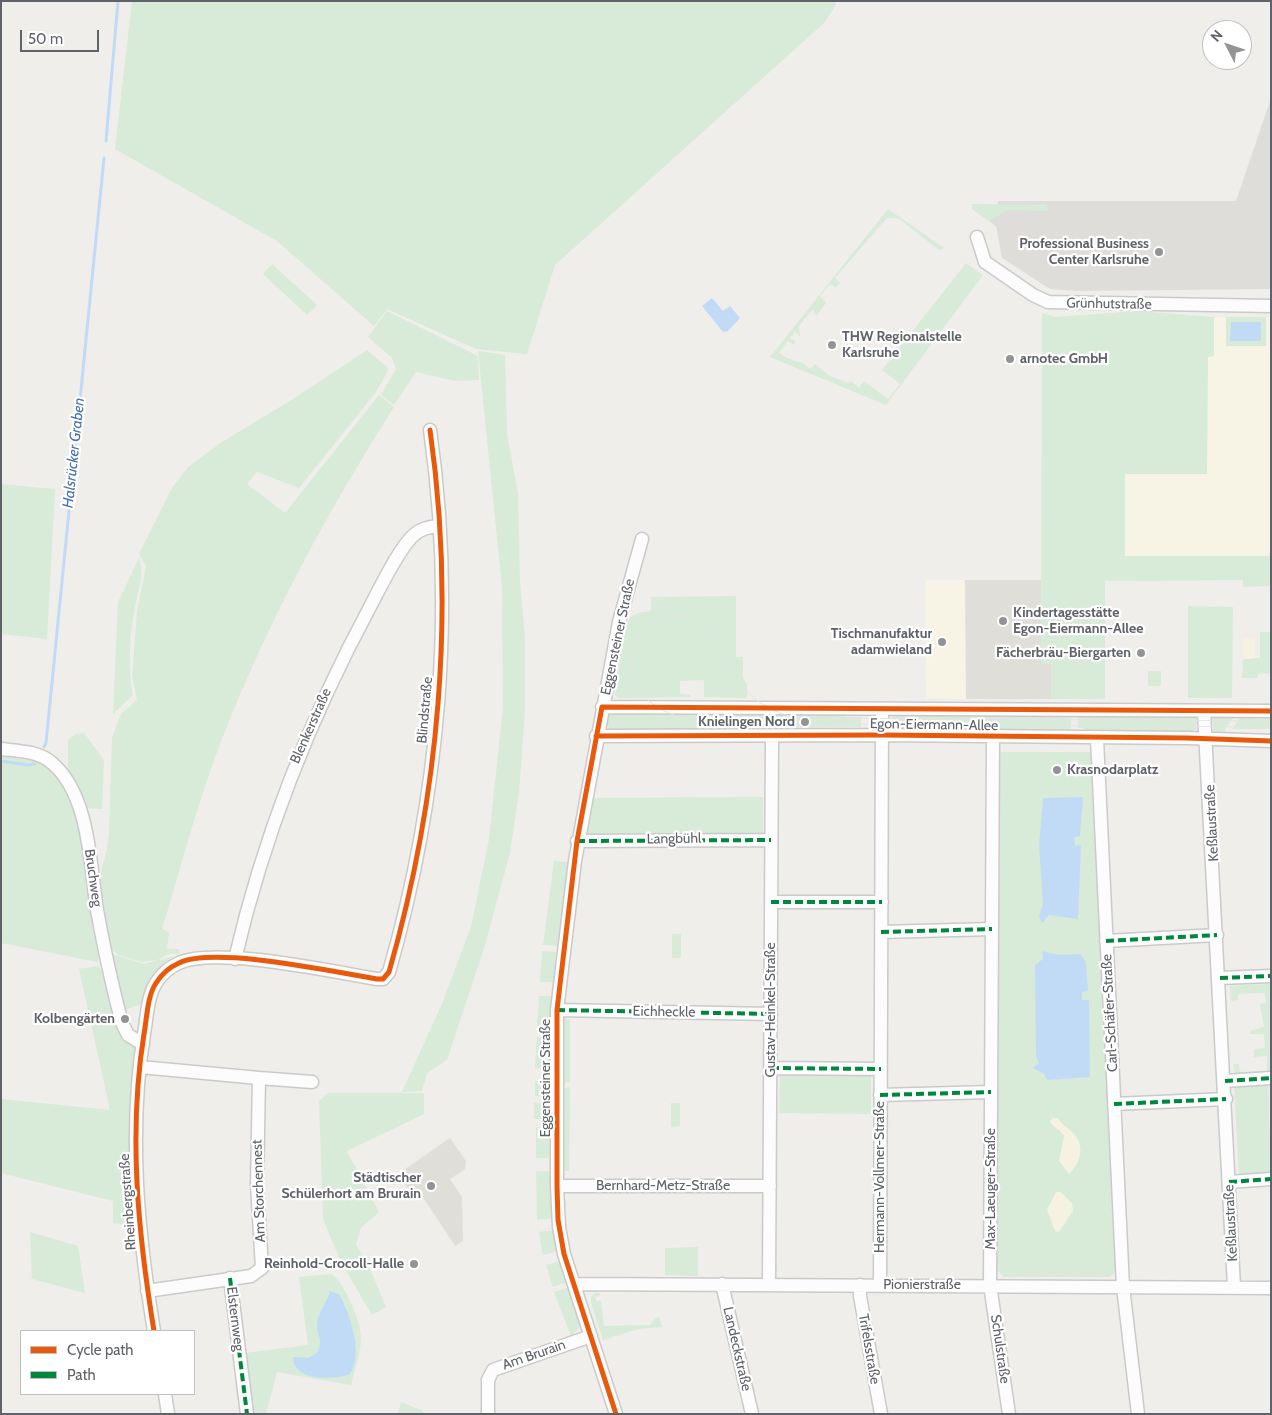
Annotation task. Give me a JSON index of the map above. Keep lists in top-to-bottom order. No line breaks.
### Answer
{"streets":{"street":["Grünhutstraße","Eggensteiner Straße","Blindstraße","Egon-Eiermann-Allee","Blenkerstraße","Keßlaustraße","Langbühl","Bruchweg","Gustav-Heinkel-Straße","Eichheckle","Carl-Schäfer-Straße","Hermann-Vollmer-Straße","Bernhard-Metz-Straße","Max-Laeuger-Straße","Am Storchennest","Rheinbergstraße","Pionierstraße","Elsternweg","Landeckstraße","Trifelsstraße","Schulstraße","Am Brurain"]},"crossings":[["Eggensteiner Straße","Egon-Eiermann-Allee"],["Eggensteiner Straße","Langbühl"],["Eggensteiner Straße","Eichheckle"],["Eggensteiner Straße","Bernhard-Metz-Straße"],["Eggensteiner Straße","Pionierstraße"],["Eggensteiner Straße","Am Brurain"],["Blindstraße","Blenkerstraße"],["Blindstraße","Rheinbergstraße"],["Egon-Eiermann-Allee","Keßlaustraße"],["Egon-Eiermann-Allee","Gustav-Heinkel-Straße"],["Egon-Eiermann-Allee","Carl-Schäfer-Straße"],["Egon-Eiermann-Allee","Hermann-Vollmer-Straße"],["Egon-Eiermann-Allee","Max-Laeuger-Straße"],["Blenkerstraße","Rheinbergstraße"],["Keßlaustraße","Pionierstraße"],["Langbühl","Gustav-Heinkel-Straße"],["Bruchweg","Rheinbergstraße"],["Gustav-Heinkel-Straße","Eichheckle"],["Gustav-Heinkel-Straße","Bernhard-Metz-Straße"],["Gustav-Heinkel-Straße","Pionierstraße"],["Carl-Schäfer-Straße","Pionierstraße"],["Hermann-Vollmer-Straße","Pionierstraße"],["Max-Laeuger-Straße","Pionierstraße"],["Max-Laeuger-Straße","Schulstraße"],["Am Storchennest","Elsternweg"],["Rheinbergstraße","Elsternweg"],["Pionierstraße","Landeckstraße"],["Pionierstraße","Trifelsstraße"],["Pionierstraße","Schulstraße"]],"water":["Halsrücker Graben"],"places":["Professional Business Center Karlsruhe","THW Regionalstelle Karlsruhe","arnotec GmbH","Kindertagesstätte Egon-Eiermann-Allee","Tischmanufaktur adamwieland","Fächerbräu-Biergarten","Knielingen Nord","Krasnodarplatz","Kolbengärten","Städtischer Schülerhort am Brurain","Reinhold-Crocoll-Halle"],"legend":["Cycle path","Path"],"scale_bar":"50 m","north":"top left"}
